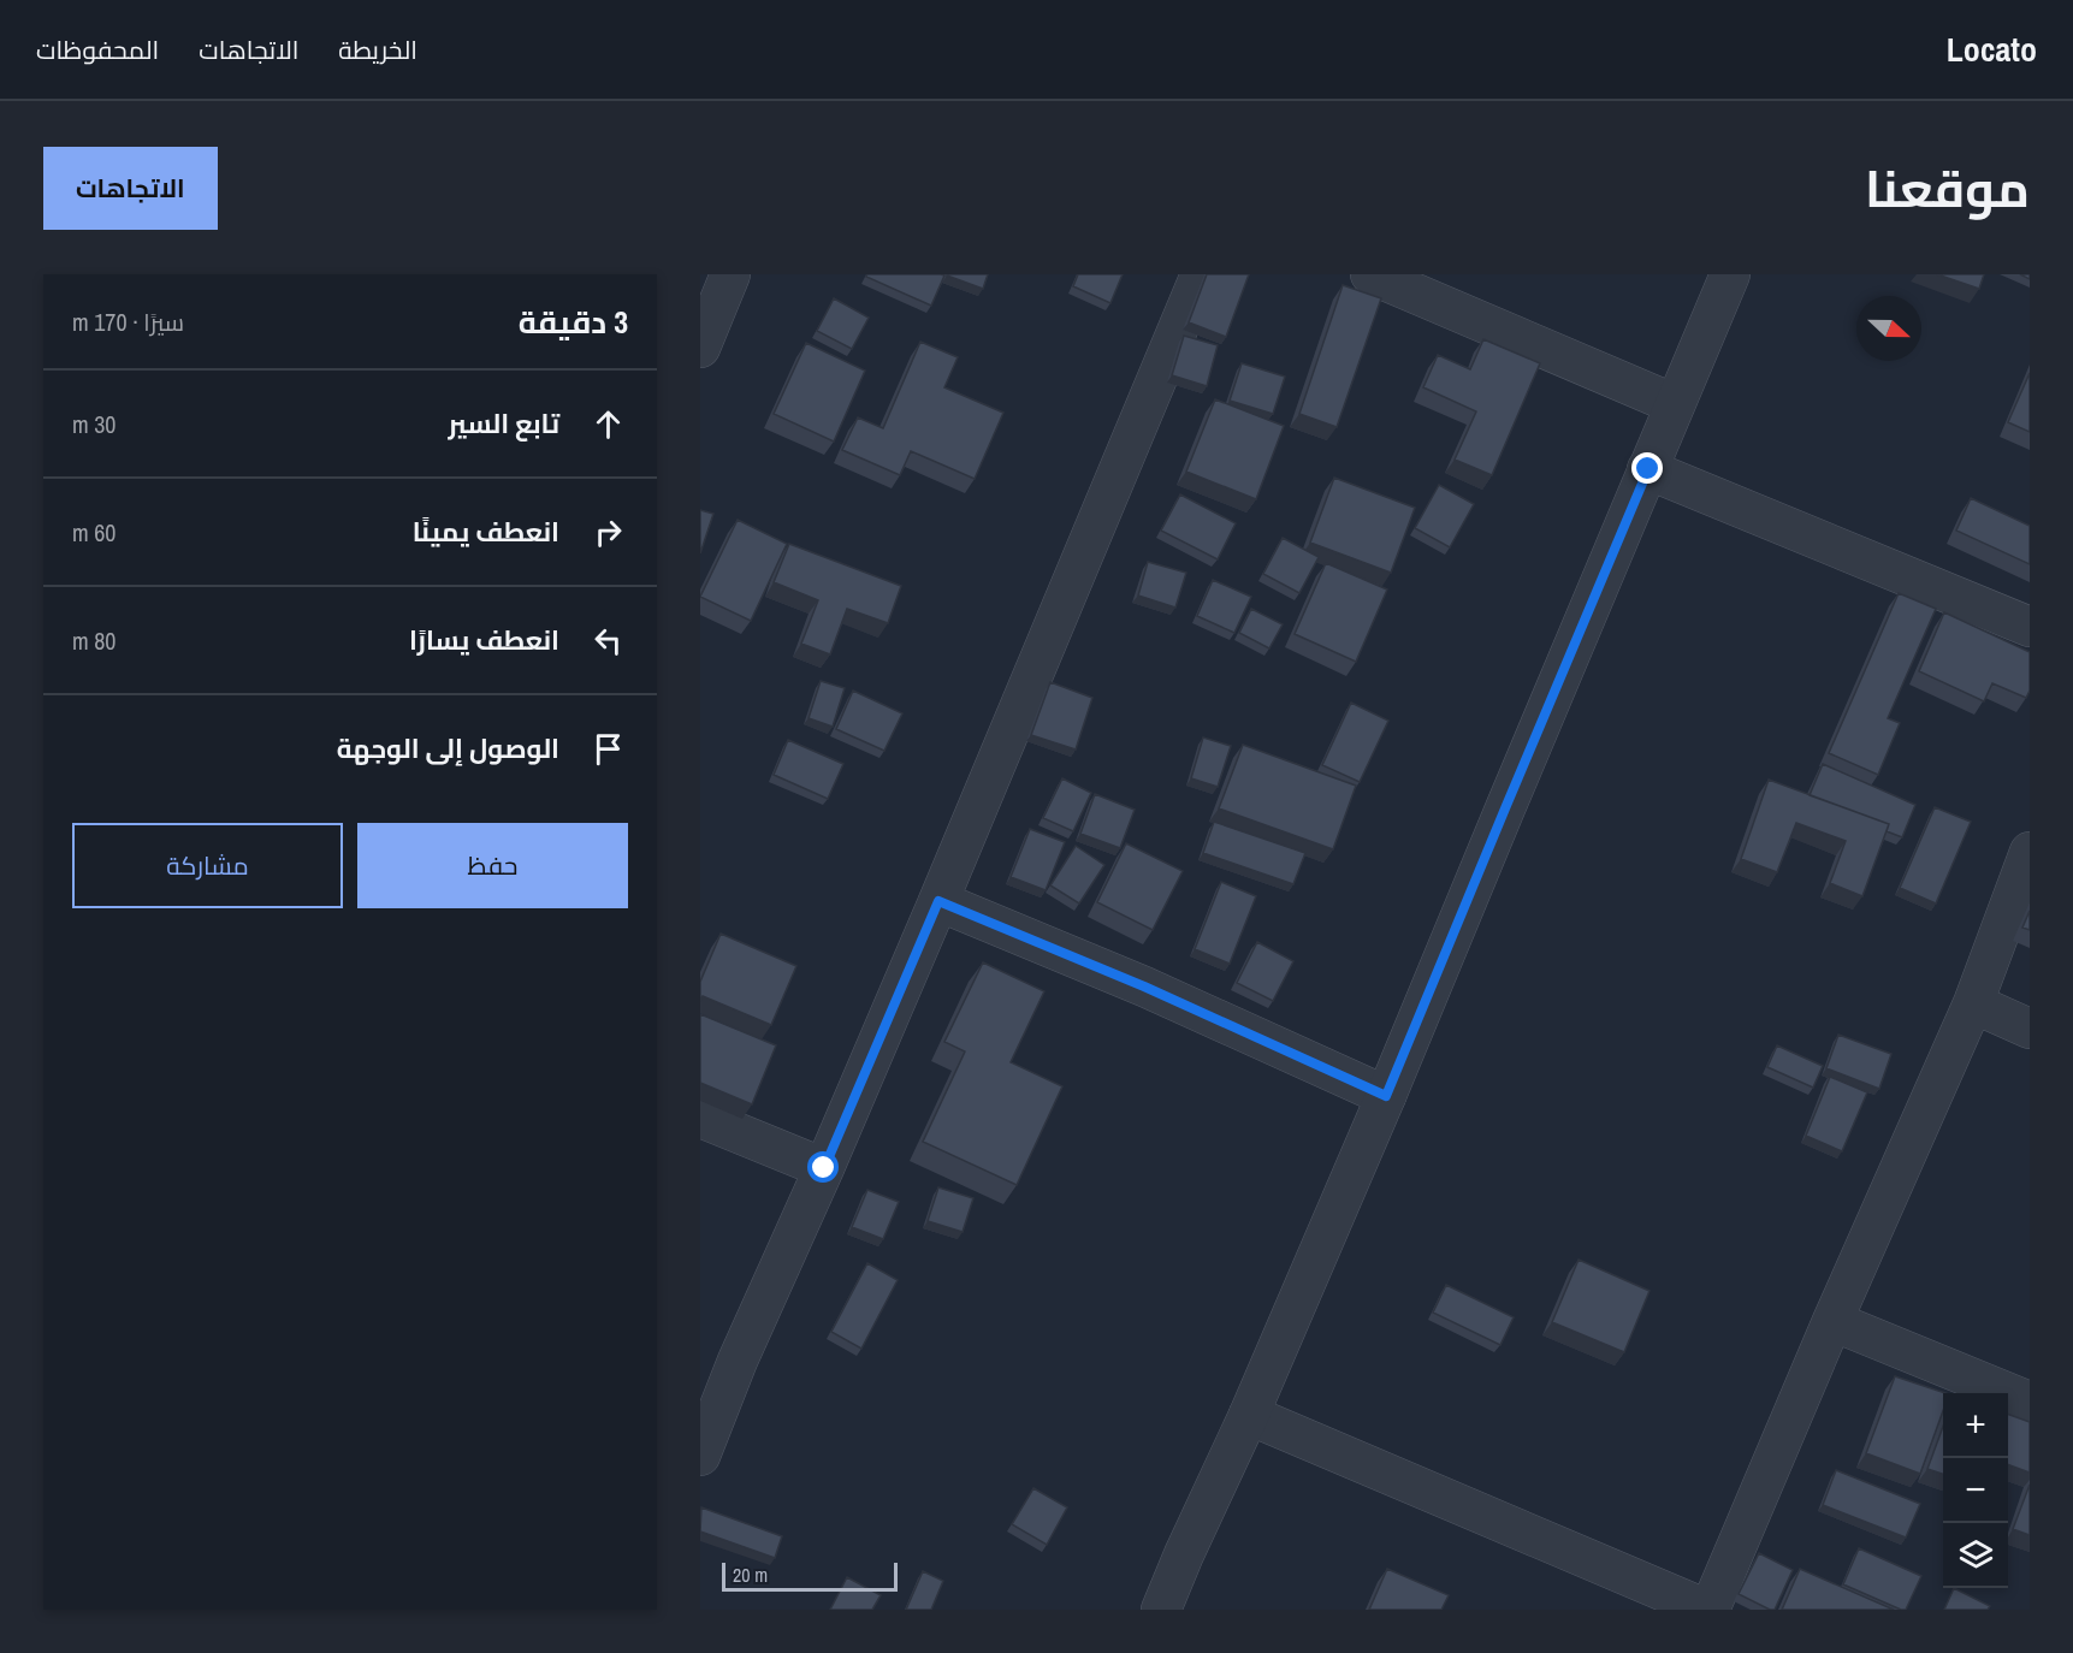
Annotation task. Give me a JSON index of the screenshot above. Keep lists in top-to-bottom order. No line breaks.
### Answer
{"scale_bar":"20 m","north":"right","page":{"header":"Locato","nav":["الخريطة","الاتجاهات","المحفوظات"],"title":"موقعنا","buttons":["الاتجاهات",["حفظ","مشاركة"]],"heading":["3 دقيقة","سيرًا · 170 m"],"list":[["تابع السير","30 m"],["انعطف يمينًا","60 m"],["انعطف يسارًا","80 m"],"الوصول إلى الوجهة"],"map_buttons":["+","−"],"scale":"20 m"}}
